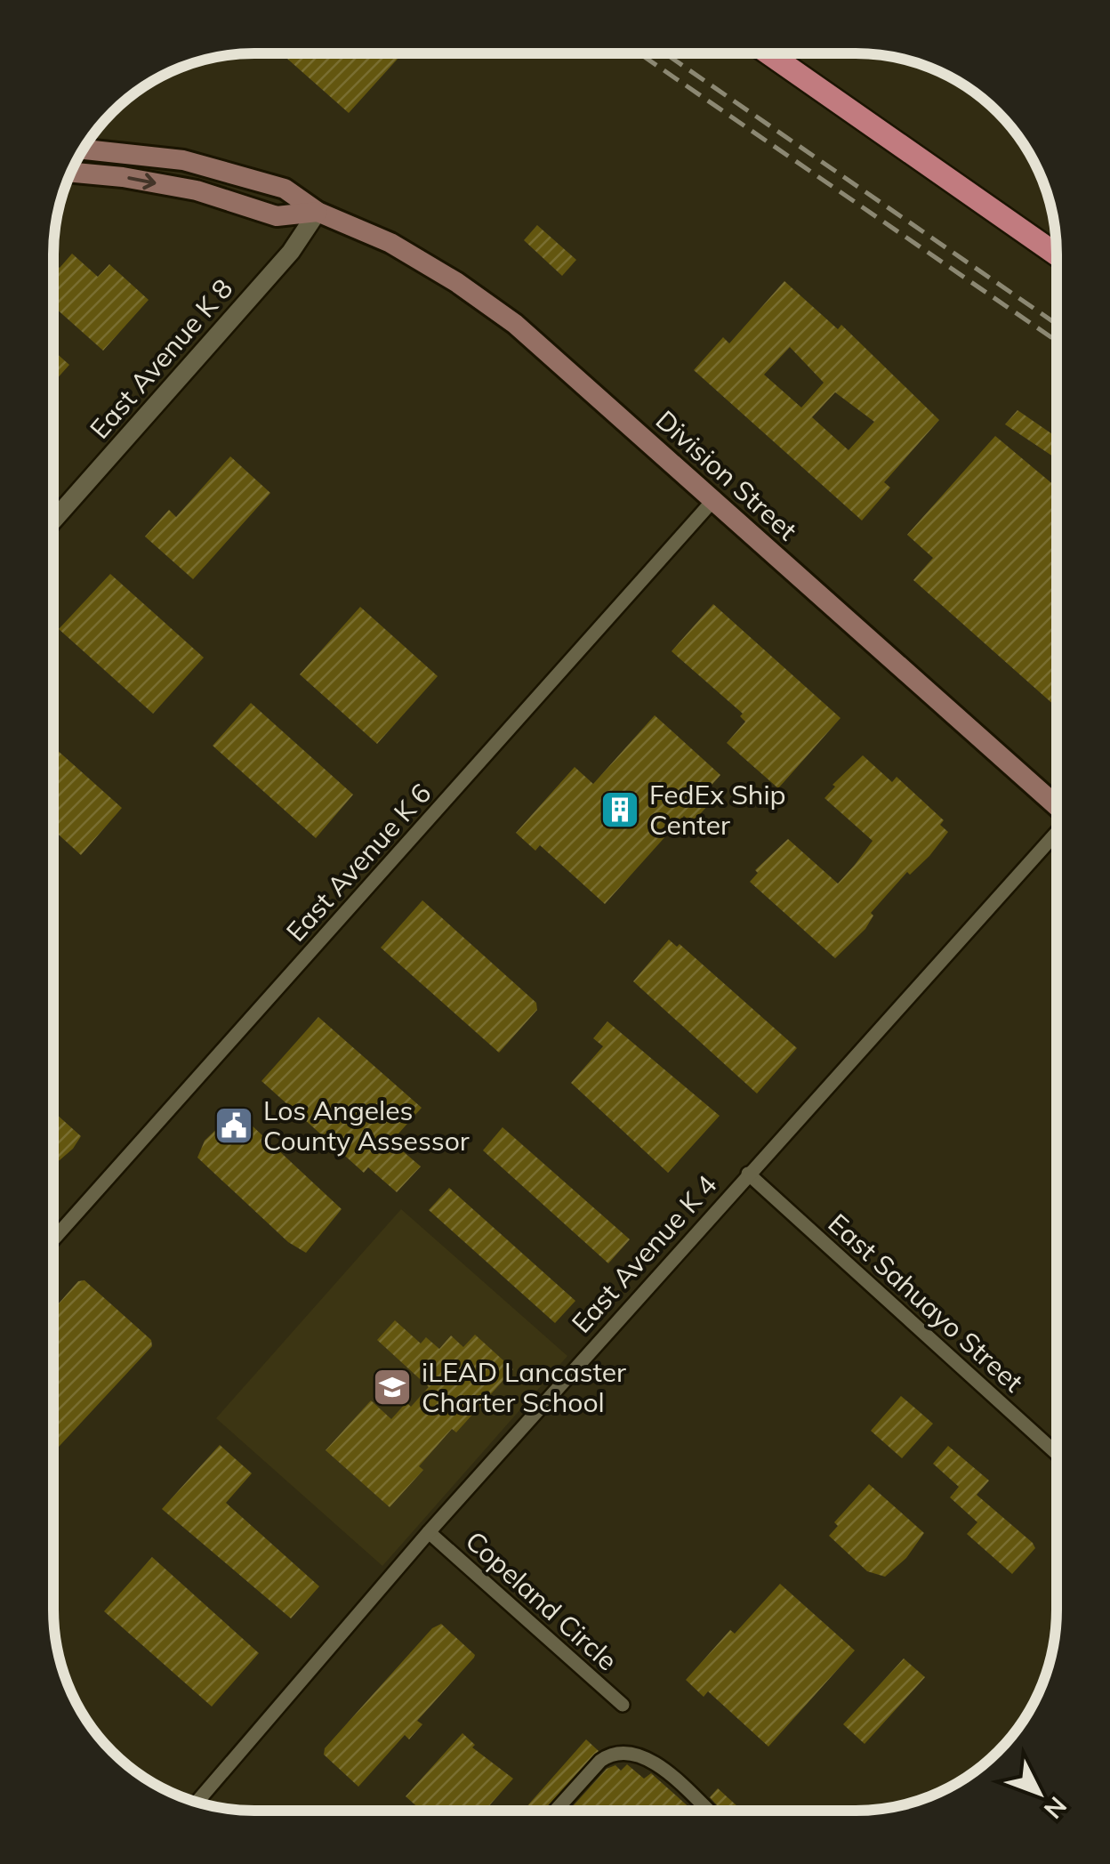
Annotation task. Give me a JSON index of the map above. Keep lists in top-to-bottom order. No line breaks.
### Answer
{"streets":{"main road":["Division Street"],"street":["East Avenue K 8","East Avenue K 6","East Avenue K 4","East Sahuayo Street","Copeland Circle"]},"crossings":[["East Avenue K 8","Division Street"],["Division Street","East Avenue K 6"],["East Avenue K 4","East Sahuayo Street"],["East Avenue K 4","Copeland Circle"]],"places":{"building":["FedEx Ship Center"],"public building":["Los Angeles County Assessor"],"school or university":["iLEAD Lancaster Charter School"]},"north":"bottom right"}
